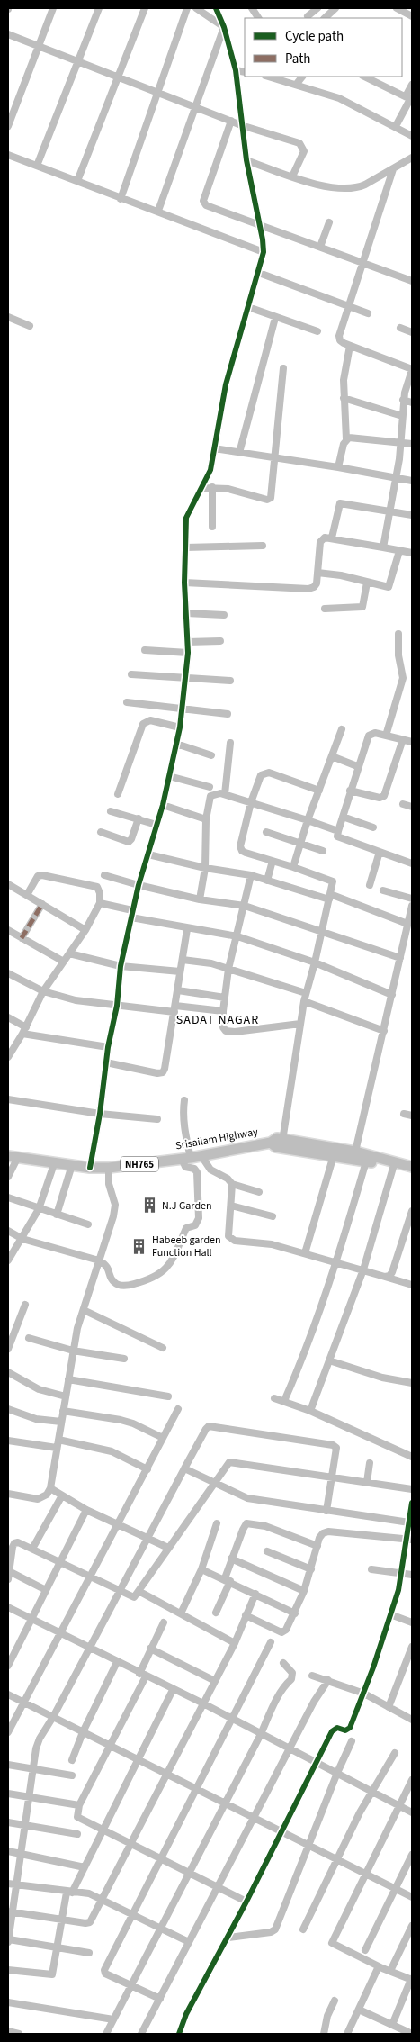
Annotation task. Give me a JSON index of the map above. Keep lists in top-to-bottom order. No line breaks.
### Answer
{"streets":{"highway":["Srisailam Highway","NH765"]},"districts":["SADAT NAGAR"],"places":{"building":["N.J Garden","Habeeb garden Function Hall"]},"legend":["Cycle path","Path"]}
